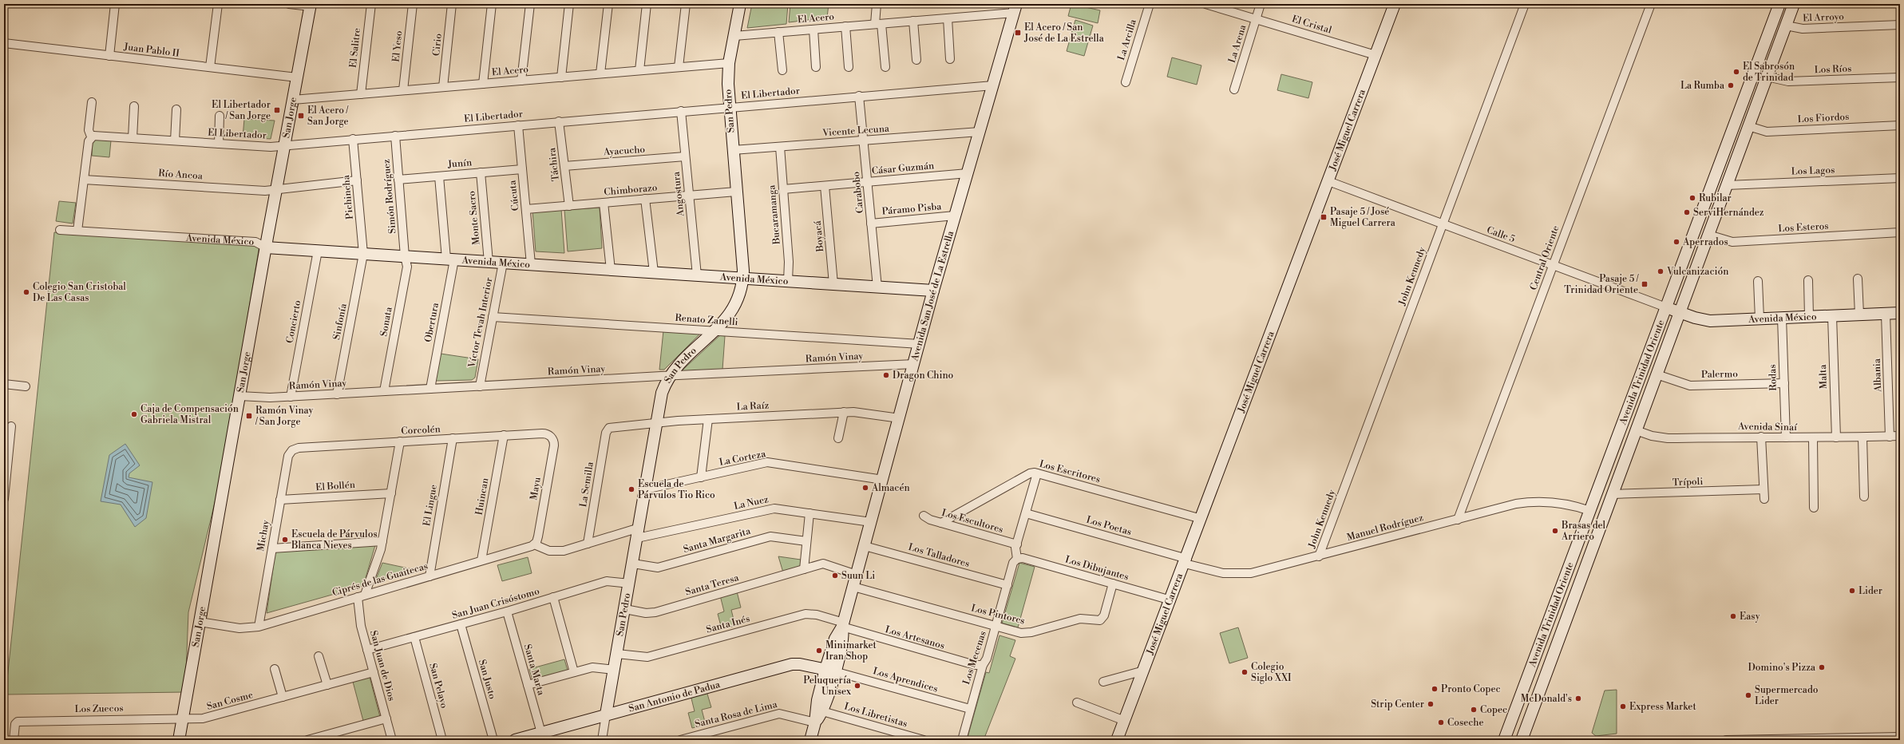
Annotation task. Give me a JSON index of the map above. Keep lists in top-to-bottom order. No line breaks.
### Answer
{"streets":{"street":["El Arroyo","El Acero","El Cristal","La Arcilla","La Arena","Cirio","El Yeso","El Salitre","Juan Pablo II","Los Ríos","El Libertador","San Pedro","San Jorge","Los Fiordos","José Miguel Carrera","Vicente Lecuna","Ayacucho","Junín","Táchira","Cásar Guzmán","Los Lagos","Río Ancoa","Chimborazo","Carabobo","Angostura","Cúcuta","Simón Rodríguez","Pichincha","Páramo Pisba","Bucaramanga","Monte Sacro","Los Esteros","Calle 5","Boyacá","Avenida México","Central Oriente","John Kennedy","Avenida San José de La Estrella","Renato Zanelli","Concierto","Sinfonía","Sonata","Obertura","Víctor Tevah Interior","Ramón Vinay","Avenida Trinidad Oriente","Palermo","Albania","Malta","Rodas","La Raíz","Avenida Sinaí","Corcolén","La Corteza","Los Escritores","Trípoli","La Semilla","El Bollén","Mayu","Huincan","La Nuez","El Lingue","Los Escultores","Los Poetas","Manuel Rodríguez","Michay","Santa Margarita","Los Talladores","Los Dibujantes","Ciprés de las Guaitecas","Santa Teresa","San Juan Crisóstomo","Los Pintores","Santa Inés","Los Artesanos","Los Mecenas","San Juan de Dios","Santa Marta","San Justo","Los Aprendices","San Pelayo","San Antonio de Padua","San Cosme","Los Zuecos","Santa Rosa de Lima","Los Libretistas"]},"crossings":[["El Arroyo","Avenida Trinidad Oriente"],["El Acero","Cirio"],["El Acero","El Yeso"],["El Acero","El Salitre"],["El Acero","San Pedro"],["El Acero","San Jorge"],["El Acero","Avenida San José de La Estrella"],["El Cristal","La Arena"],["El Cristal","José Miguel Carrera"],["Juan Pablo II","San Jorge"],["Los Ríos","Avenida Trinidad Oriente"],["El Libertador","San Pedro"],["El Libertador","San Jorge"],["El Libertador","Táchira"],["El Libertador","Carabobo"],["El Libertador","Angostura"],["El Libertador","Cúcuta"],["El Libertador","Simón Rodríguez"],["El Libertador","Pichincha"],["El Libertador","Avenida San José de La Estrella"],["San Pedro","Vicente Lecuna"],["San Pedro","Chimborazo"],["San Pedro","Avenida México"],["San Pedro","Renato Zanelli"],["San Pedro","Ramón Vinay"],["San Pedro","La Raíz"],["San Pedro","La Corteza"],["San Pedro","La Nuez"],["San Pedro","Santa Margarita"],["San Pedro","Santa Teresa"],["San Pedro","San Juan Crisóstomo"],["San Pedro","Santa Inés"],["San Pedro","San Antonio de Padua"],["San Jorge","Río Ancoa"],["San Jorge","Avenida México"],["San Jorge","Ramón Vinay"],["San Jorge","Ciprés de las Guaitecas"],["San Jorge","San Cosme"],["San Jorge","Los Zuecos"],["Los Fiordos","Avenida Trinidad Oriente"],["José Miguel Carrera","Calle 5"],["José Miguel Carrera","Los Escritores"],["José Miguel Carrera","Los Poetas"],["José Miguel Carrera","Manuel Rodríguez"],["José Miguel Carrera","Los Dibujantes"],["Vicente Lecuna","Carabobo"],["Vicente Lecuna","Bucaramanga"],["Vicente Lecuna","Avenida San José de La Estrella"],["Ayacucho","Táchira"],["Ayacucho","Angostura"],["Junín","Cúcuta"],["Junín","Simón Rodríguez"],["Junín","Monte Sacro"],["Junín","Obertura"],["Táchira","Chimborazo"],["Cásar Guzmán","Carabobo"],["Cásar Guzmán","Bucaramanga"],["Cásar Guzmán","Boyacá"],["Cásar Guzmán","Avenida San José de La Estrella"],["Los Lagos","Avenida Trinidad Oriente"],["Río Ancoa","Pichincha"],["Chimborazo","Angostura"],["Chimborazo","Cúcuta"],["Carabobo","Páramo Pisba"],["Carabobo","Avenida México"],["Angostura","Avenida México"],["Cúcuta","Avenida México"],["Simón Rodríguez","Avenida México"],["Simón Rodríguez","Sonata"],["Pichincha","Avenida México"],["Pichincha","Sinfonía"],["Páramo Pisba","Avenida San José de La Estrella"],["Bucaramanga","Avenida México"],["Monte Sacro","Avenida México"],["Los Esteros","Avenida Trinidad Oriente"],["Calle 5","Avenida México"],["Calle 5","Central Oriente"],["Calle 5","John Kennedy"],["Calle 5","Avenida Trinidad Oriente"],["Boyacá","Avenida México"],["Avenida México","Avenida San José de La Estrella"],["Avenida México","Concierto"],["Avenida México","Sinfonía"],["Avenida México","Sonata"],["Avenida México","Obertura"],["Avenida México","Víctor Tevah Interior"],["Avenida México","Avenida Trinidad Oriente"],["Avenida México","Albania"],["Avenida México","Malta"],["Avenida México","Rodas"],["Central Oriente","Manuel Rodríguez"],["John Kennedy","Manuel Rodríguez"],["Avenida San José de La Estrella","Renato Zanelli"],["Avenida San José de La Estrella","Ramón Vinay"],["Avenida San José de La Estrella","La Raíz"],["Avenida San José de La Estrella","La Corteza"],["Avenida San José de La Estrella","La Nuez"],["Avenida San José de La Estrella","Los Talladores"],["Avenida San José de La Estrella","Santa Teresa"],["Avenida San José de La Estrella","Los Pintores"],["Avenida San José de La Estrella","Santa Inés"],["Avenida San José de La Estrella","Los Artesanos"],["Avenida San José de La Estrella","Los Aprendices"],["Avenida San José de La Estrella","San Antonio de Padua"],["Avenida San José de La Estrella","Santa Rosa de Lima"],["Avenida San José de La Estrella","Los Libretistas"],["Renato Zanelli","Víctor Tevah Interior"],["Concierto","Ramón Vinay"],["Sinfonía","Ramón Vinay"],["Sonata","Ramón Vinay"],["Obertura","Ramón Vinay"],["Víctor Tevah Interior","Ramón Vinay"],["Avenida Trinidad Oriente","Palermo"],["Avenida Trinidad Oriente","Avenida Sinaí"],["Avenida Trinidad Oriente","Trípoli"],["Avenida Trinidad Oriente","Manuel Rodríguez"],["Palermo","Rodas"],["Albania","Avenida Sinaí"],["Malta","Avenida Sinaí"],["Rodas","Avenida Sinaí"],["La Raíz","La Semilla"],["Corcolén","Mayu"],["Corcolén","Huincan"],["Corcolén","El Lingue"],["Corcolén","Michay"],["Corcolén","San Juan de Dios"],["Los Escritores","Los Escultores"],["Los Escritores","Los Mecenas"],["La Semilla","La Nuez"],["El Bollén","Michay"],["El Bollén","San Juan de Dios"],["Mayu","La Nuez"],["Mayu","Ciprés de las Guaitecas"],["Huincan","Ciprés de las Guaitecas"],["La Nuez","Ciprés de las Guaitecas"],["El Lingue","Ciprés de las Guaitecas"],["Los Escultores","Los Mecenas"],["Los Poetas","Manuel Rodríguez"],["Los Poetas","Los Mecenas"],["Michay","Ciprés de las Guaitecas"],["Los Talladores","Los Mecenas"],["Los Dibujantes","Los Pintores"],["Los Dibujantes","Los Mecenas"],["Ciprés de las Guaitecas","San Juan de Dios"],["San Juan Crisóstomo","San Juan de Dios"],["San Juan Crisóstomo","Santa Marta"],["San Juan Crisóstomo","San Justo"],["San Juan Crisóstomo","San Pelayo"],["Los Pintores","Los Mecenas"],["Santa Inés","Los Artesanos"],["Los Artesanos","Los Mecenas"],["Los Mecenas","Los Aprendices"],["San Juan de Dios","San Cosme"],["Santa Marta","San Antonio de Padua"],["Los Aprendices","San Antonio de Padua"],["San Cosme","Los Zuecos"]],"places":{"transit":["El Acero / San José de La Estrella","El Libertador / San Jorge","El Acero / San Jorge","Pasaje 5 / José Miguel Carrera","Pasaje 5 / Trinidad Oriente","Ramón Vinay / San Jorge"],"other":["El Sabrosón de Trinidad","La Rumba","Rubilar","ServiHernández","Aperrados","Vulcanización","Colegio San Cristobal De Las Casas","Dragon Chino","Caja de Compensación Gabriela Mistral","Almacén","Escuela de Párvulos Tio Rico","Brasas del Arriero","Escuela de Párvulos Blanca Nieves","Suun Li","Lider","Easy","Minimarket Iran Shop","Domino's Pizza","Colegio Siglo XXI","Peluquería Unisex","Pronto Copec","Supermercado Lider","McDonald's","Strip Center","Express Market","Copec","Coseche"]}}
